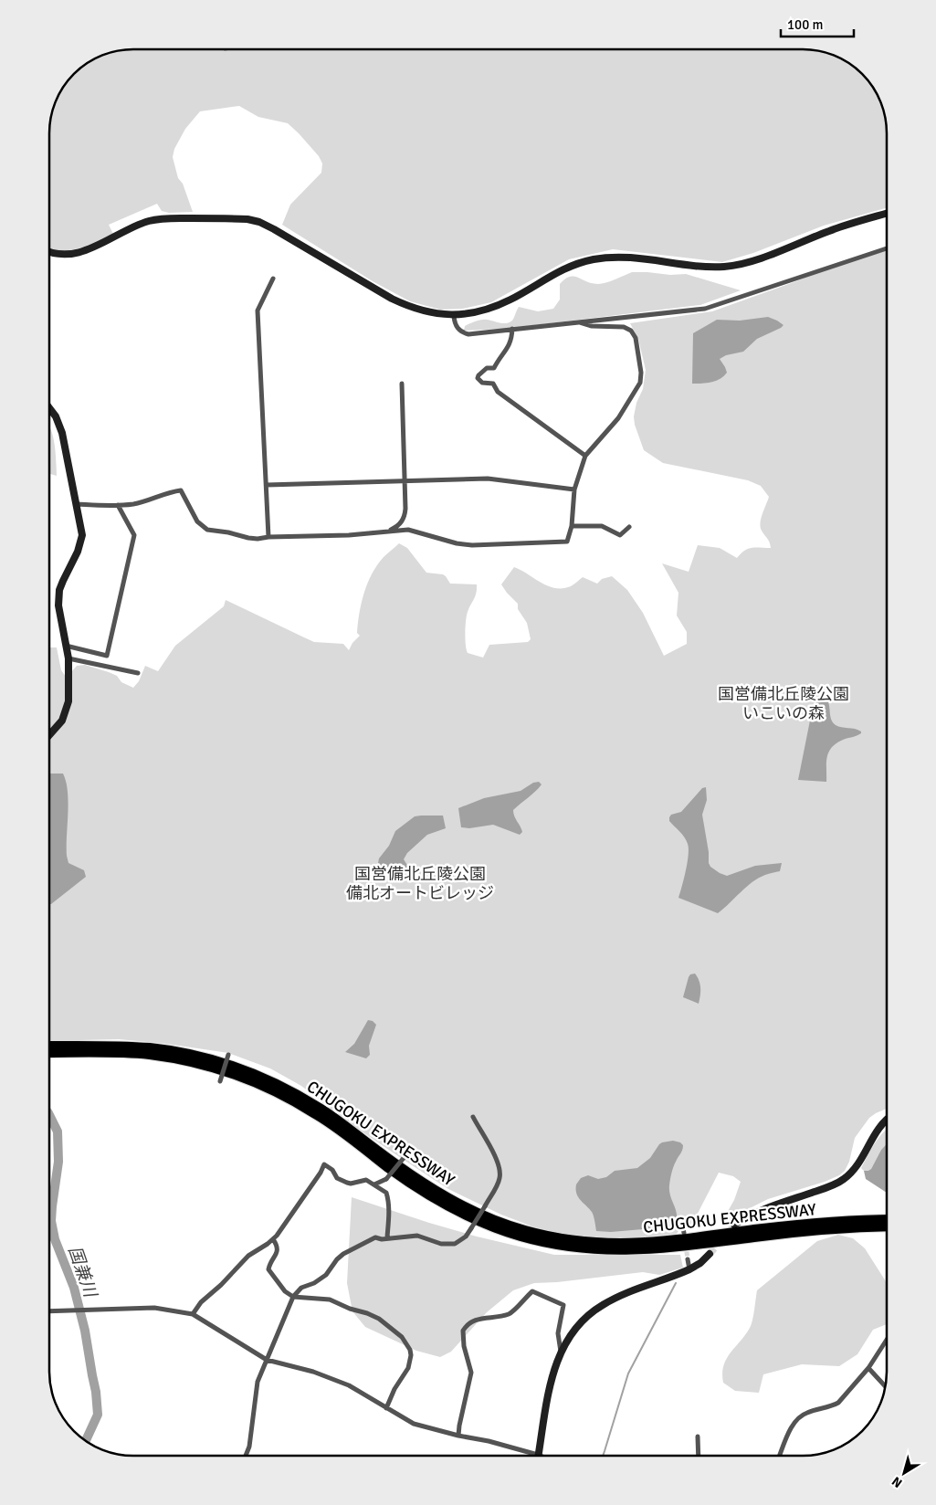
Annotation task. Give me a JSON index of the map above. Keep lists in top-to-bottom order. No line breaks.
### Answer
{"streets":{"highway":["CHUGOKU EXPRESSWAY"]},"water":["国兼川"],"parks":["国営備北丘陵公園 いこいの森","国営備北丘陵公園 備北オートビレッジ"],"scale_bar":"100 m","north":"bottom left"}
